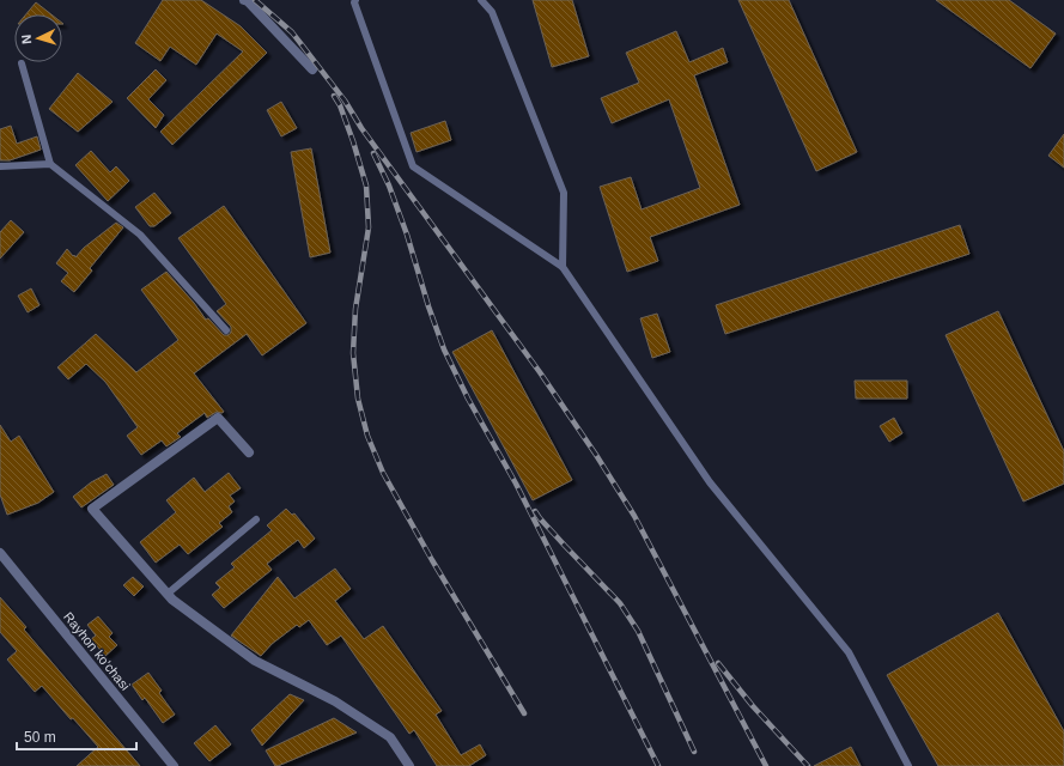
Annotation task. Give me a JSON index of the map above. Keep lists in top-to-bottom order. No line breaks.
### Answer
{"streets":{"street":["Rayhon ko'chasi"]},"scale_bar":"50 m","north":"left"}
